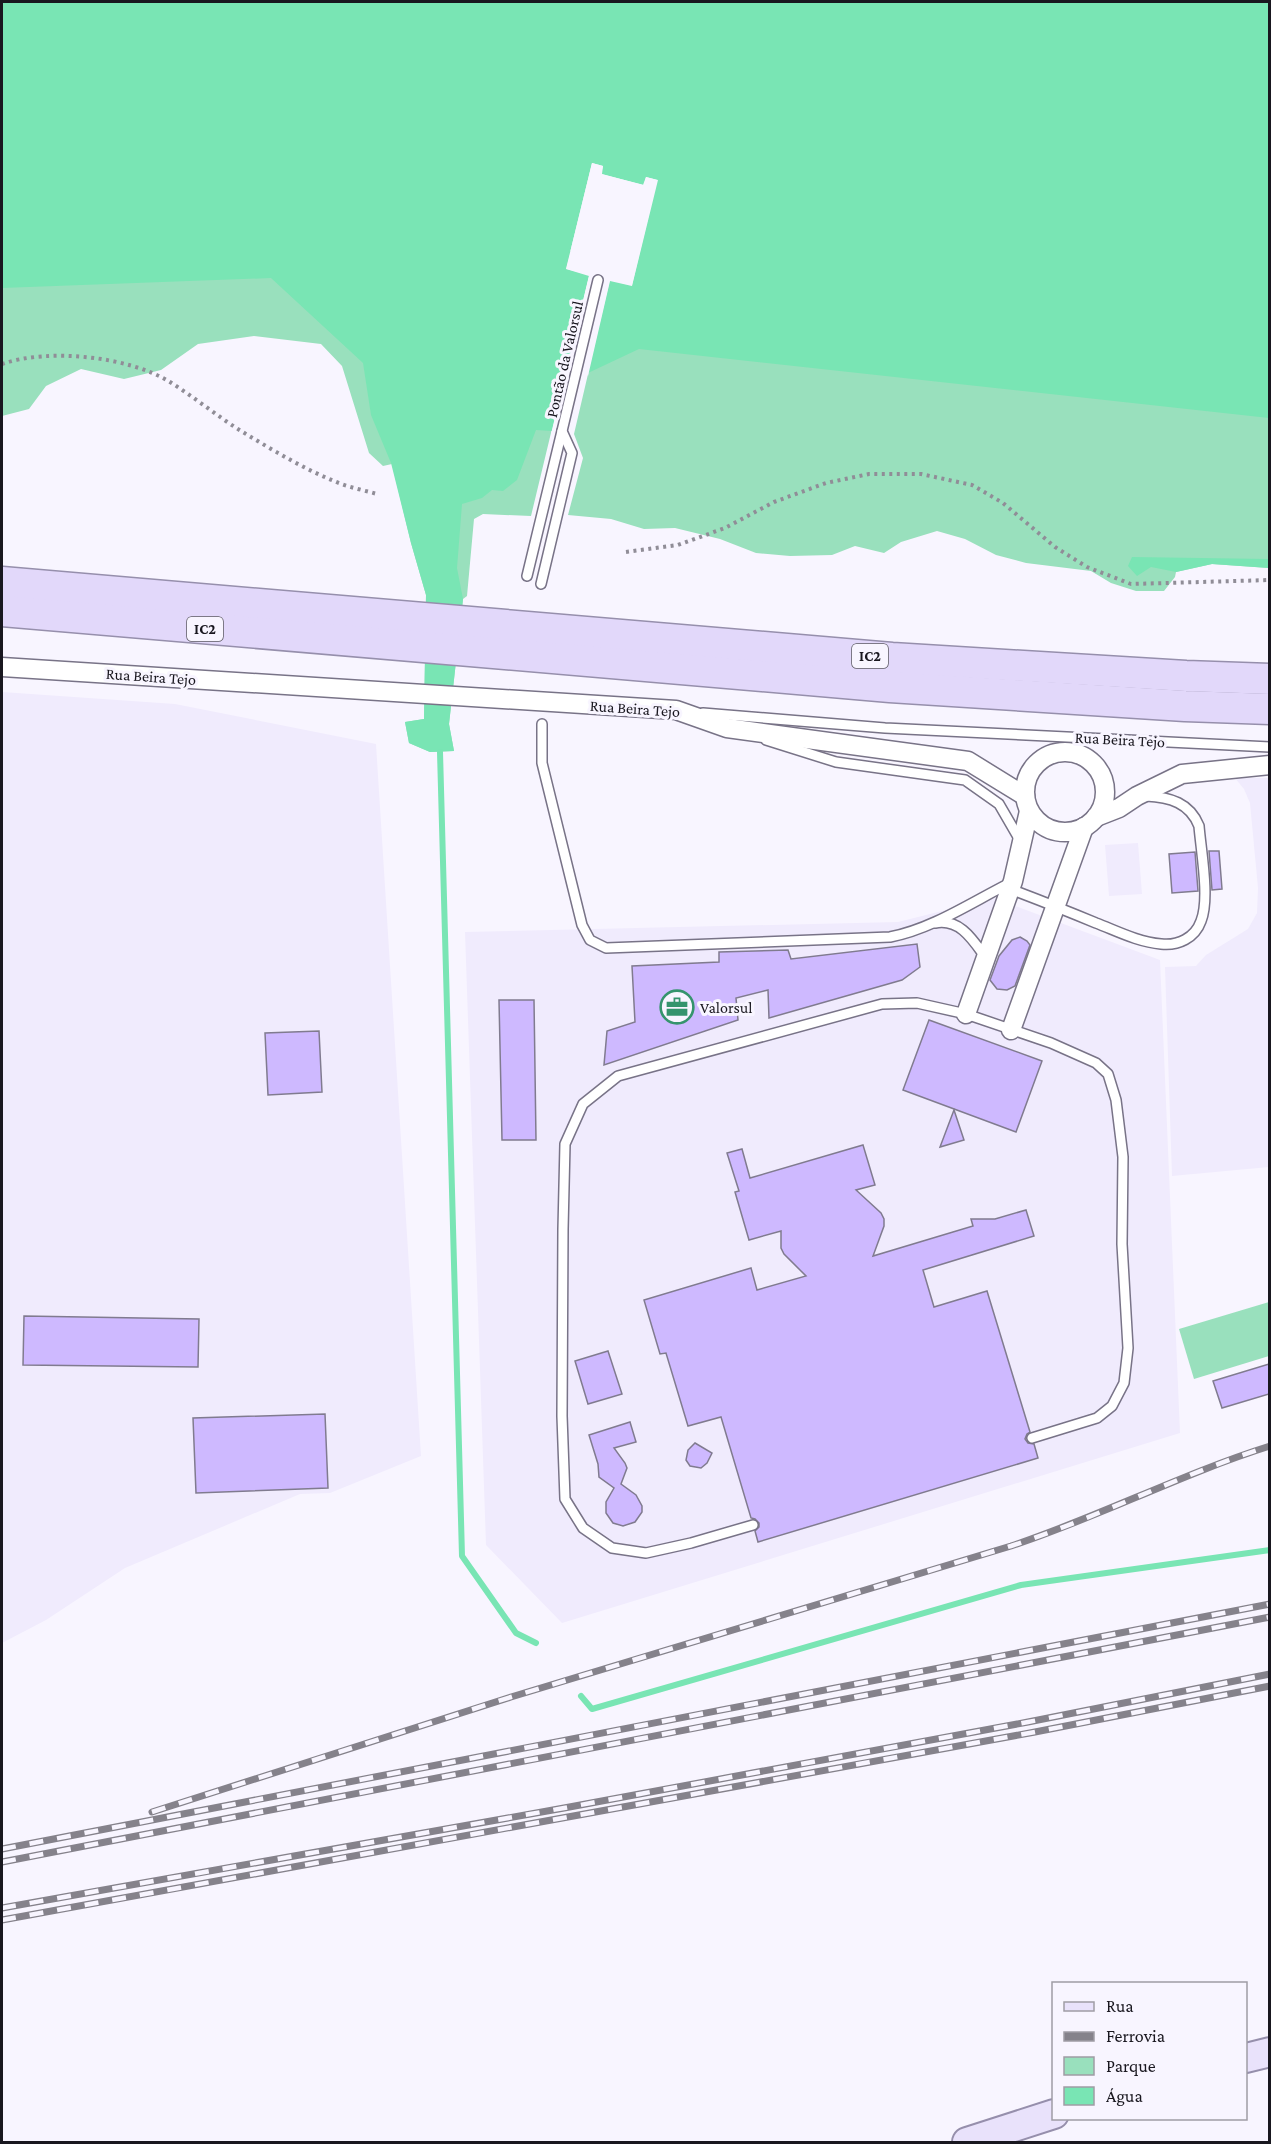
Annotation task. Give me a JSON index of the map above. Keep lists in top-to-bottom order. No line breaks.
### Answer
{"streets":{"highway":["IC2"],"street":["Rua Beira Tejo"],"lane":["Pontão da Valorsul"]},"places":{"office":["Valorsul"]},"legend":["Rua","Ferrovia","Parque","Água"]}
